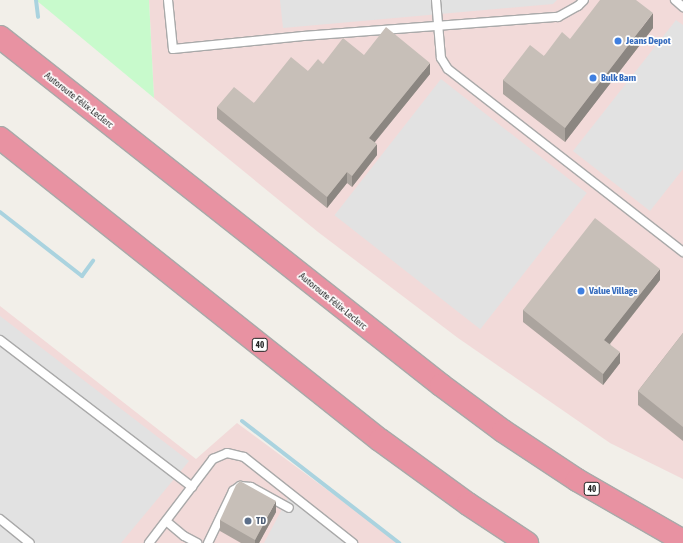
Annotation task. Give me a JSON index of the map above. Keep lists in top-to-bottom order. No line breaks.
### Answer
{"streets":{"highway":["Autoroute Félix-Leclerc","40"]},"places":["Jeans Depot","Bulk Barn","Value Village","TD"]}
